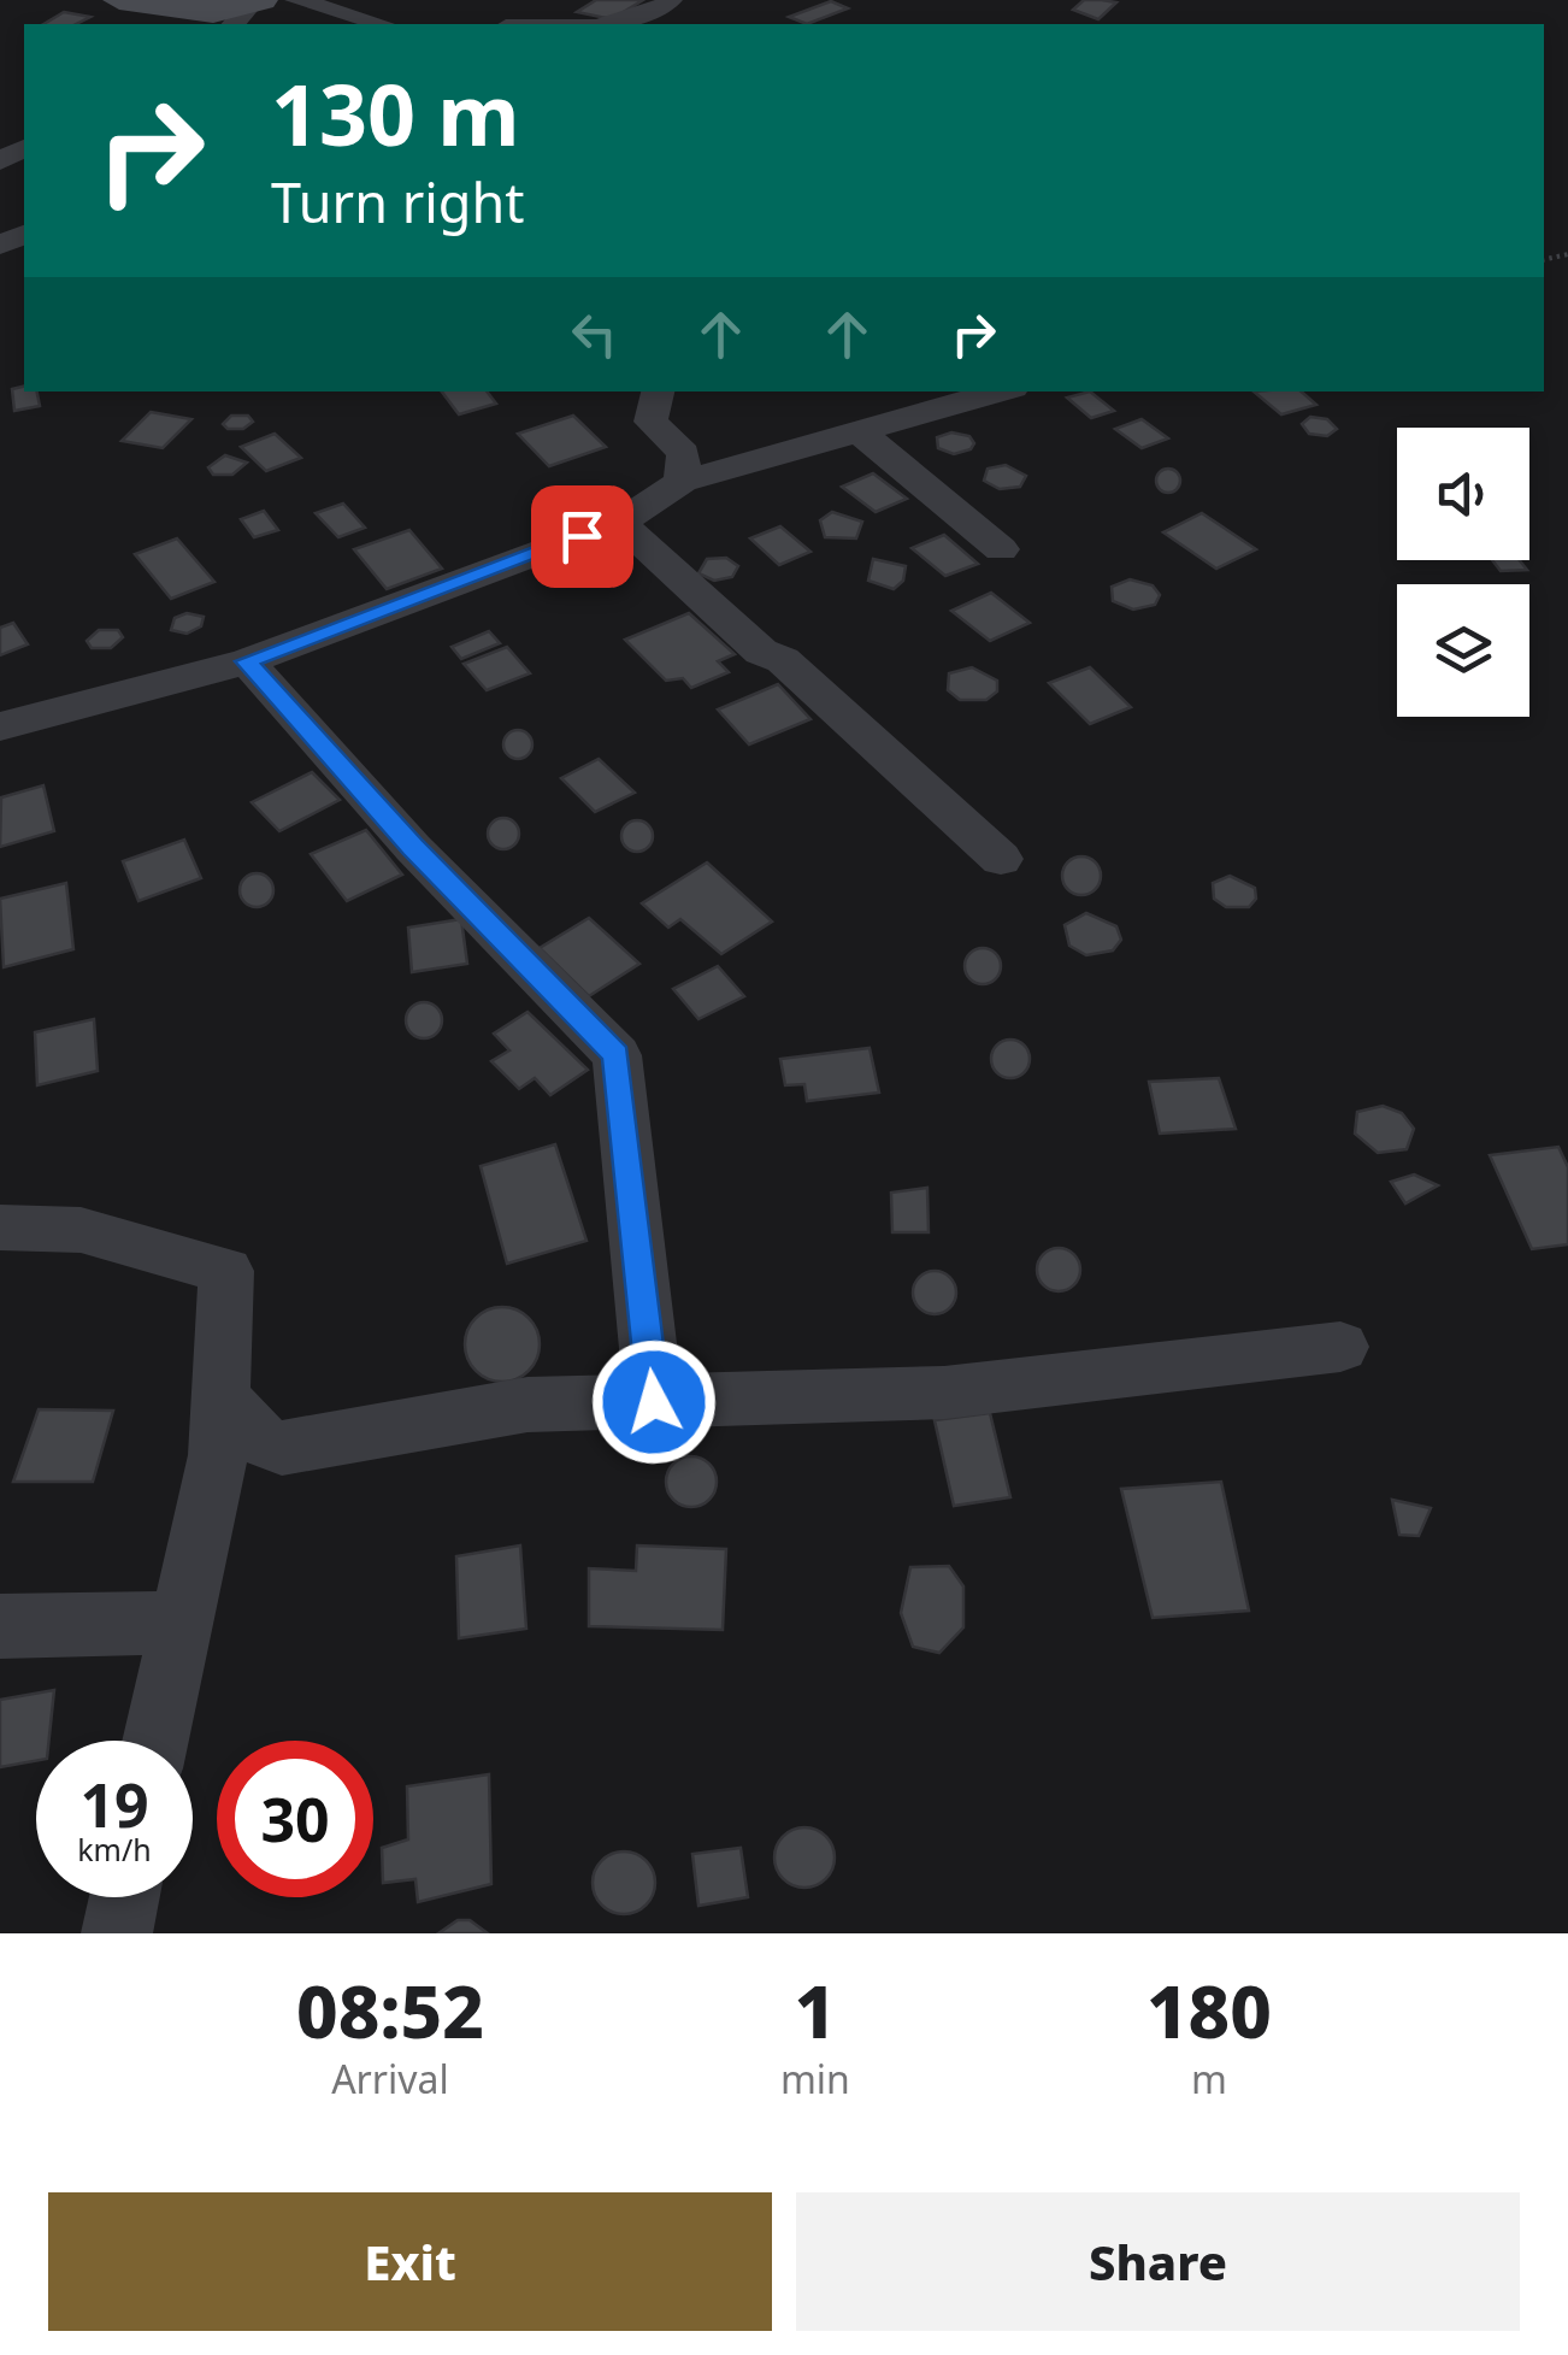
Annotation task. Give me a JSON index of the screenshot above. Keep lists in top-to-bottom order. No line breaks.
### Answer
{"page":{"turn":["130 m","Turn right"],"speed":"19 km/h","limit":"30","eta":["08:52","Arrival","1","min","180","m"],"buttons":["Exit","Share"]}}
